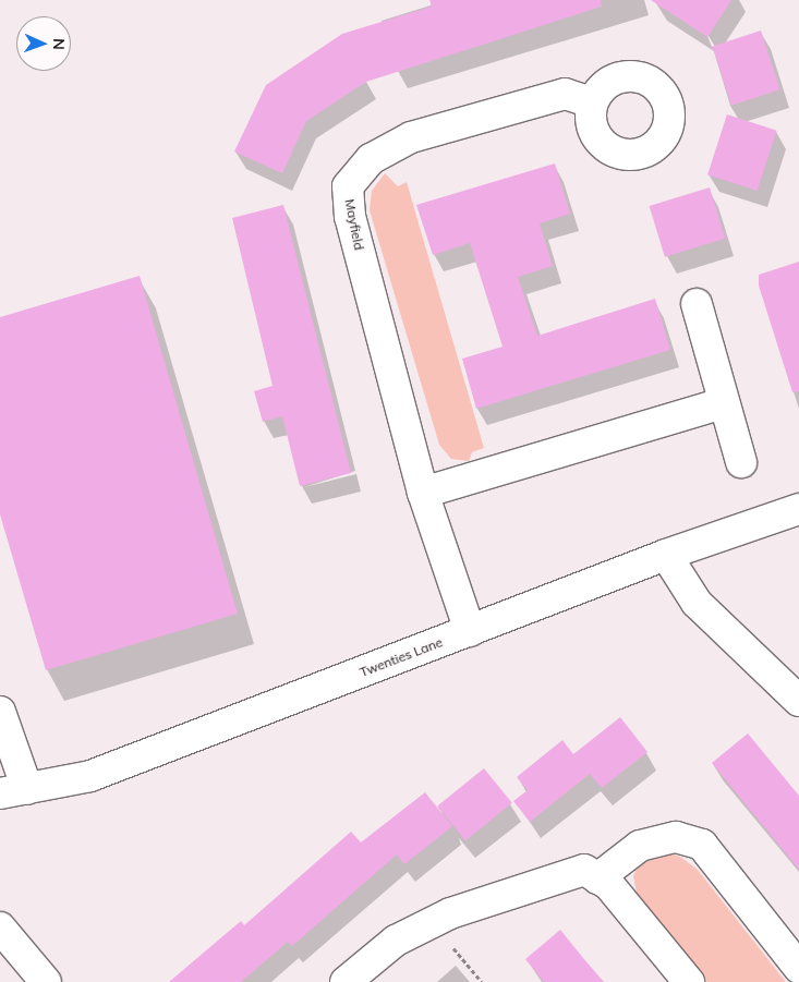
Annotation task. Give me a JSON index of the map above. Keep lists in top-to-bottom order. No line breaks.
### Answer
{"streets":{"street":["Mayfield","Twenties Lane"]},"crossings":[["Mayfield","Twenties Lane"]],"north":"right"}
